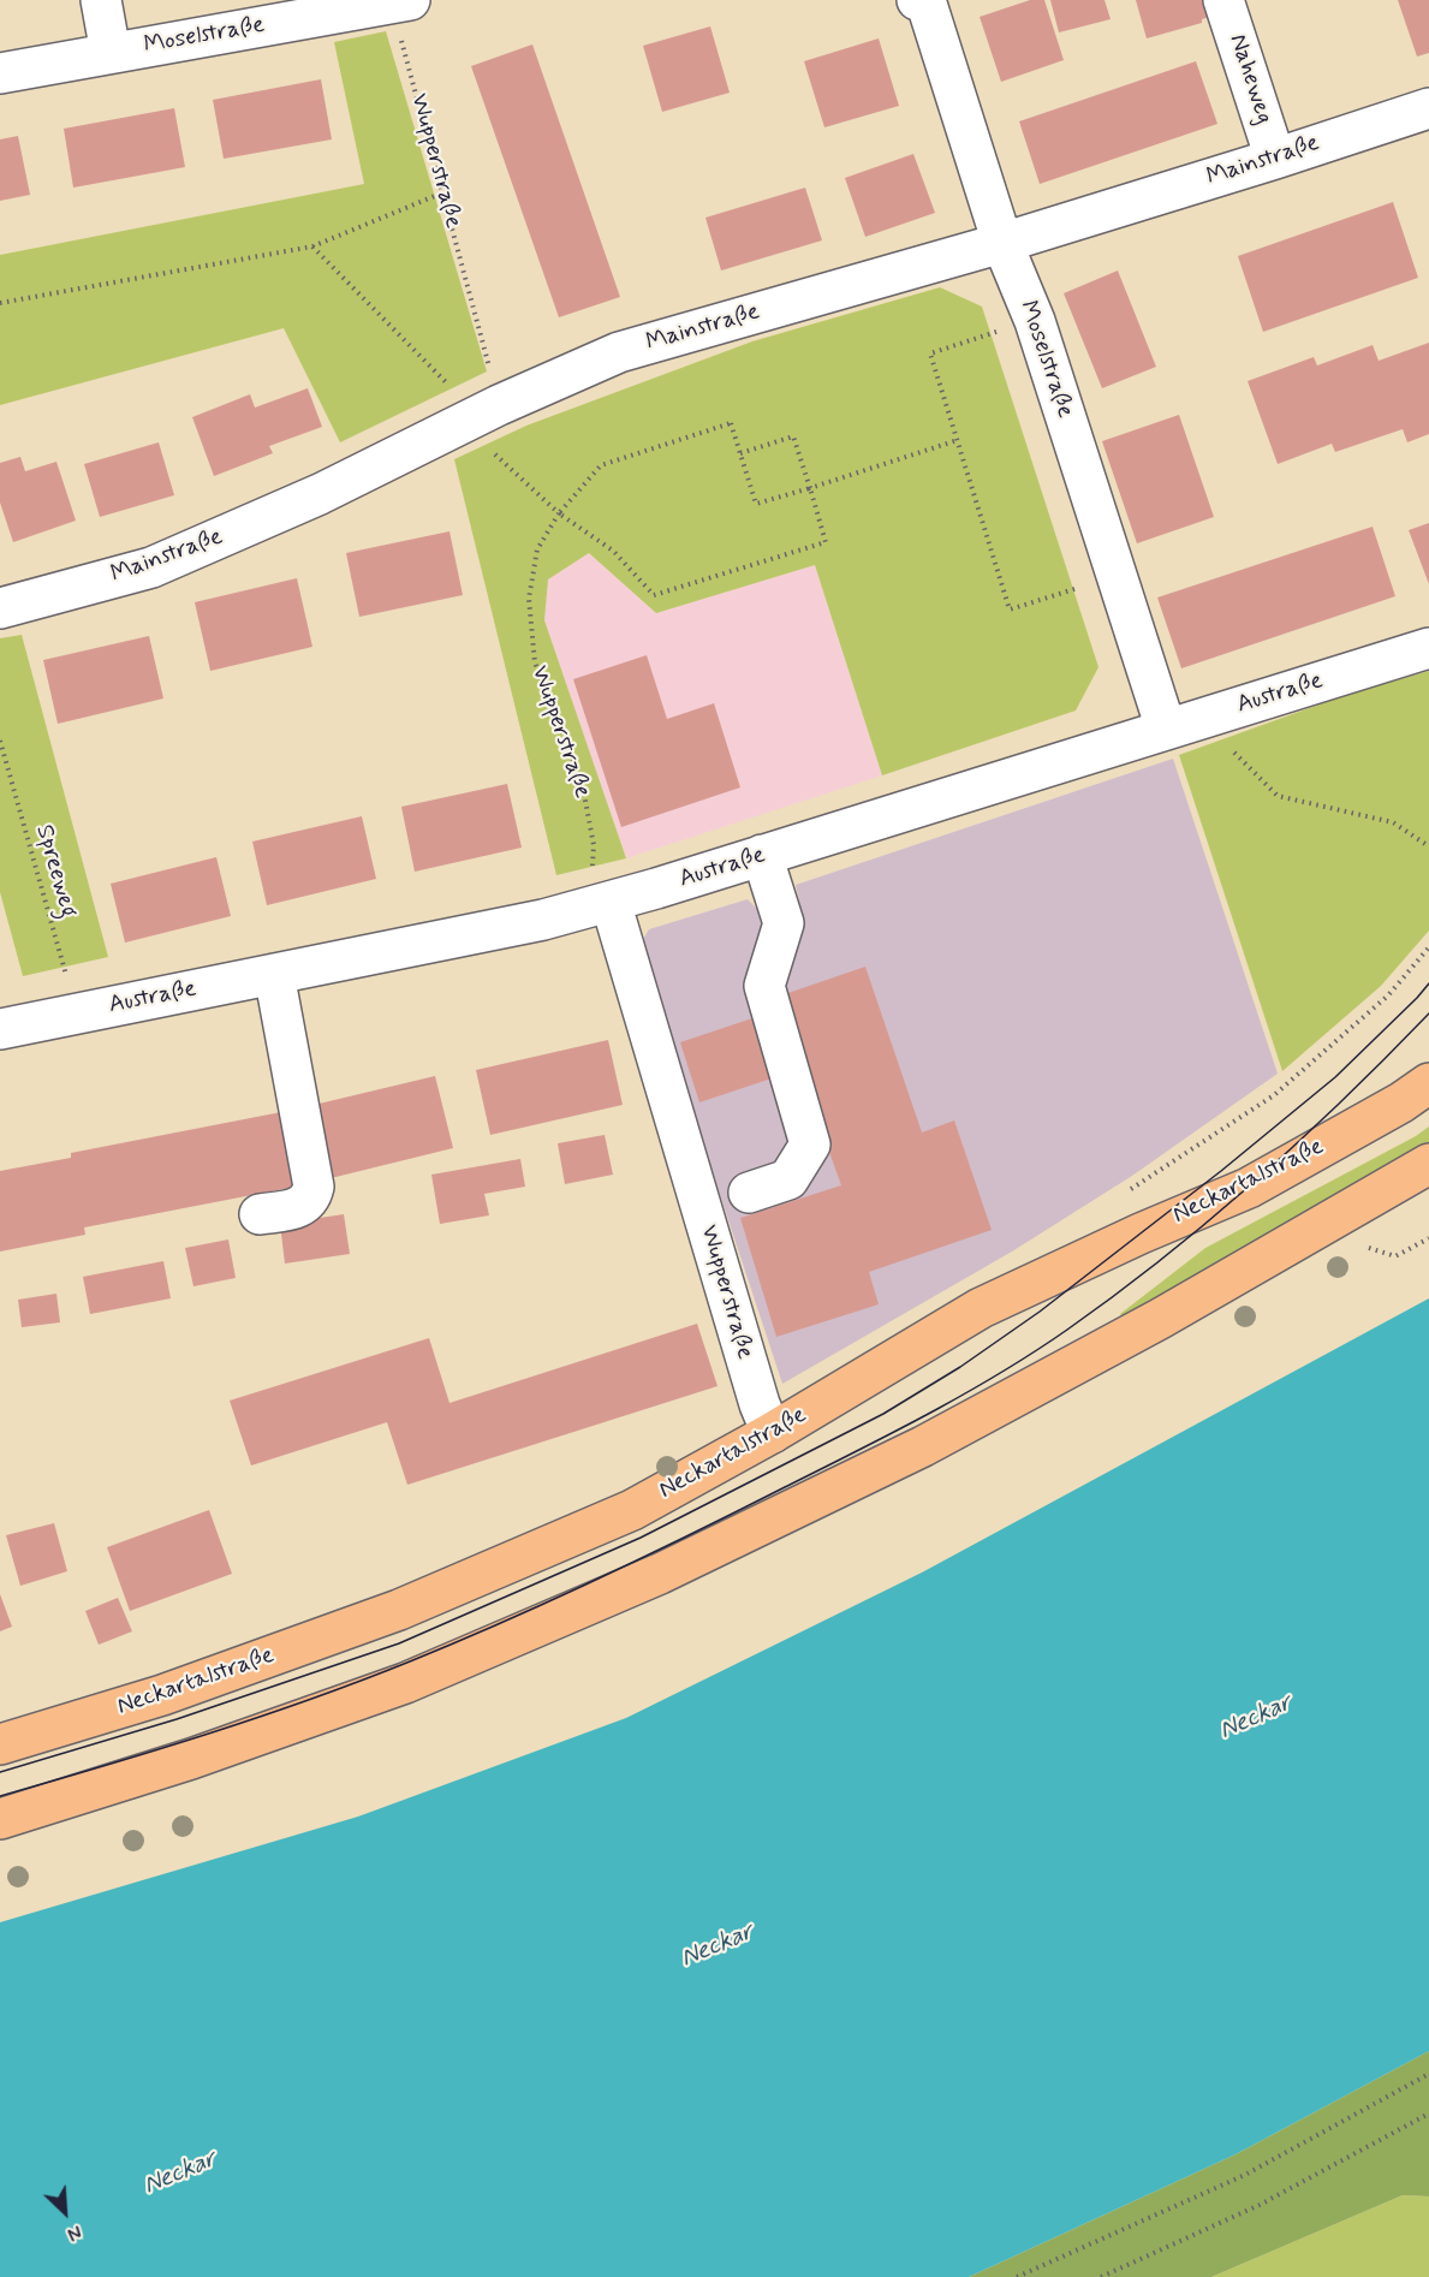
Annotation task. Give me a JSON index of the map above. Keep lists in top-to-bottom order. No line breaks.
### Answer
{"streets":{"main road":["Neckartalstraße"],"street":["Moselstraße","Naheweg","Wupperstraße","Mainstraße","Austraße"],"path":["Spreeweg"]},"crossings":[["Moselstraße","Wupperstraße"],["Moselstraße","Mainstraße"],["Moselstraße","Austraße"],["Naheweg","Mainstraße"],["Wupperstraße","Mainstraße"],["Wupperstraße","Austraße"],["Wupperstraße","Neckartalstraße"],["Austraße","Spreeweg"]],"water":["Neckar"],"north":"bottom right"}
